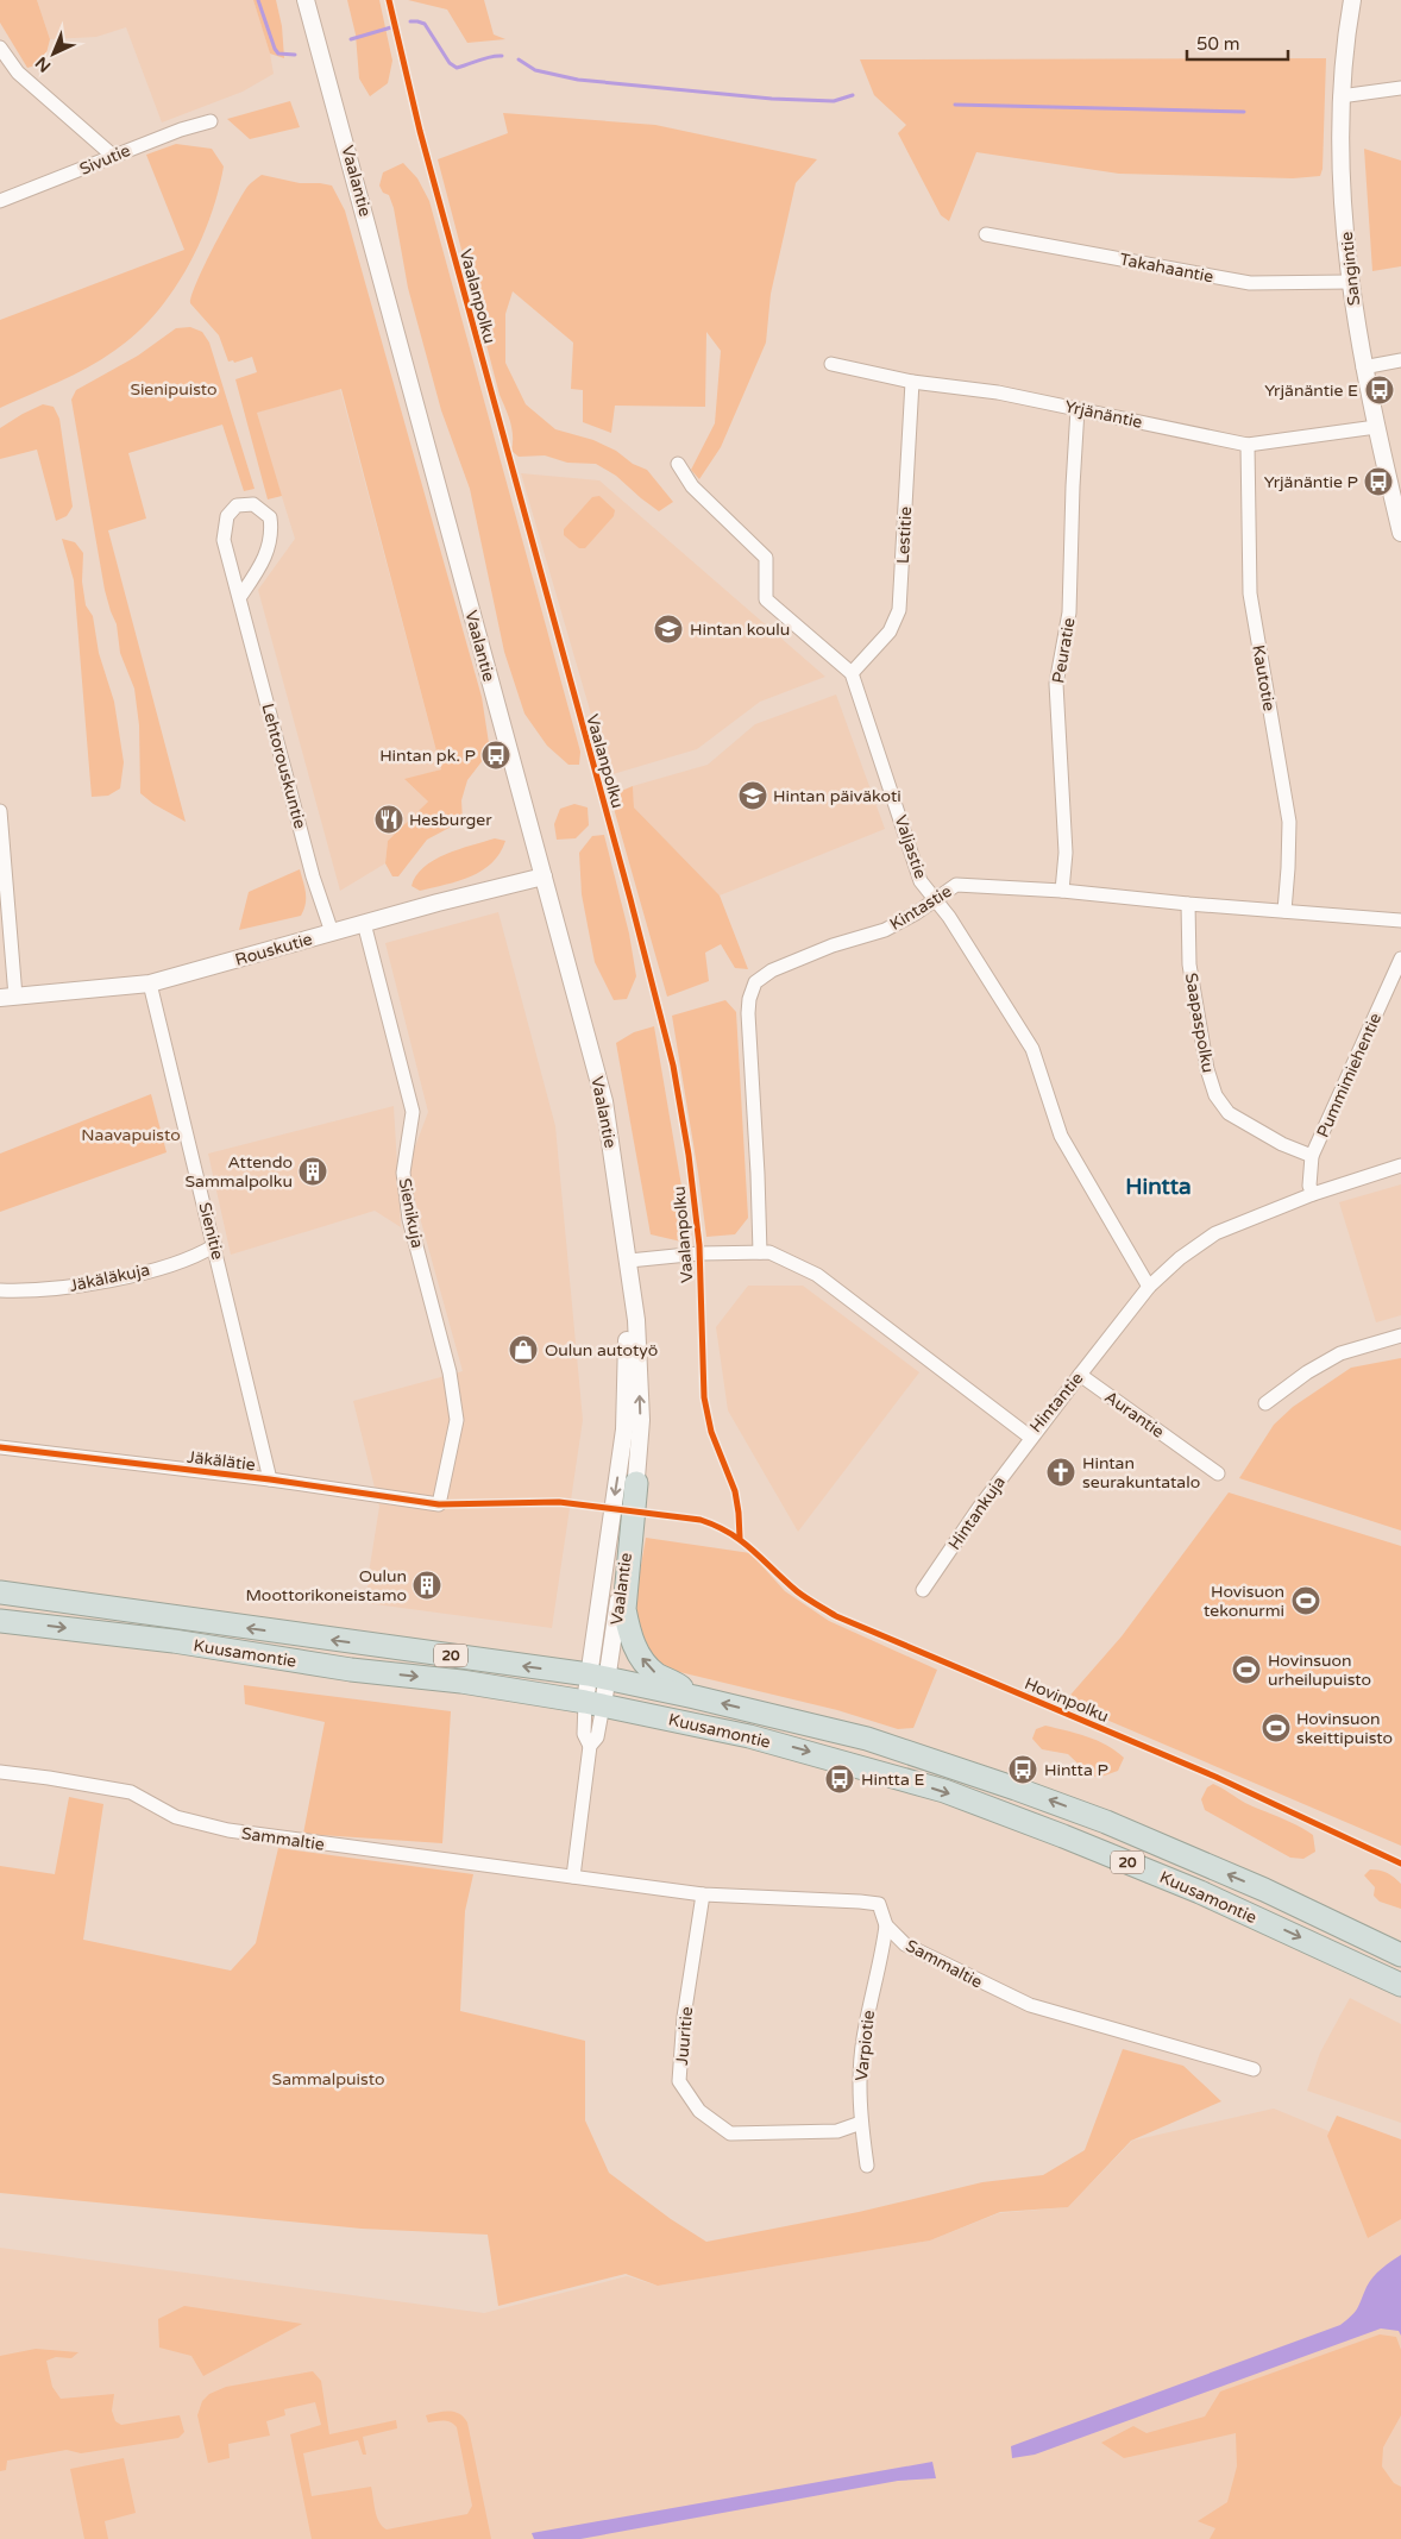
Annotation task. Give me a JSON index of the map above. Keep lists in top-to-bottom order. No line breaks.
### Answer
{"streets":{"highway":["Kuusamontie","20"],"street":["Sivutie","Vaalantie","Takahaantie","Sangintie","Yrjänäntie","Lestitie","Peuratie","Kautotie","Lehtorouskuntie","Valjastie","Kintastie","Rouskutie","Saapaspolku","Pummimiehentie","Sienikuja","Sienitie","Jäkäläkuja","Hintantie","Aurantie","Jäkälätie","Hintankuja","Sammaltie","Juuritie","Varpiotie"],"cycle path":["Vaalanpolku","Hovinpolku"]},"crossings":[["Vaalantie","Rouskutie"],["Vaalantie","Hintantie"],["Vaalantie","Kuusamontie"],["Takahaantie","Sangintie"],["Sangintie","Yrjänäntie"],["Yrjänäntie","Lestitie"],["Yrjänäntie","Peuratie"],["Yrjänäntie","Kautotie"],["Lestitie","Valjastie"],["Peuratie","Kintastie"],["Kautotie","Kintastie"],["Lehtorouskuntie","Rouskutie"],["Valjastie","Kintastie"],["Valjastie","Hintantie"],["Kintastie","Saapaspolku"],["Kintastie","Hintantie"],["Rouskutie","Sienikuja"],["Rouskutie","Sienitie"],["Saapaspolku","Pummimiehentie"],["Pummimiehentie","Hintantie"],["Sienikuja","Jäkälätie"],["Sienitie","Jäkäläkuja"],["Sienitie","Jäkälätie"],["Hintantie","Aurantie"],["Hintantie","Hintankuja"],["Sammaltie","Juuritie"],["Sammaltie","Varpiotie"],["Juuritie","Varpiotie"]],"districts":["Hintta"],"parks":["Sienipuisto","Naavapuisto","Sammalpuisto"],"places":{"bus stop":["Yrjänäntie E","Yrjänäntie P","Hintan pk. P","Hintta P","Hintta E"],"school or university":["Hintan koulu","Hintan päiväkoti"],"restaurant":["Hesburger"],"building":["Attendo Sammalpolku","Oulun Moottorikoneistamo"],"shop":["Oulun autotyö"],"church":["Hintan seurakuntatalo"],"sports":["Hovisuon tekonurmi","Hovinsuon urheilupuisto","Hovinsuon skeittipuisto"]},"scale_bar":"50 m","north":"bottom left"}
